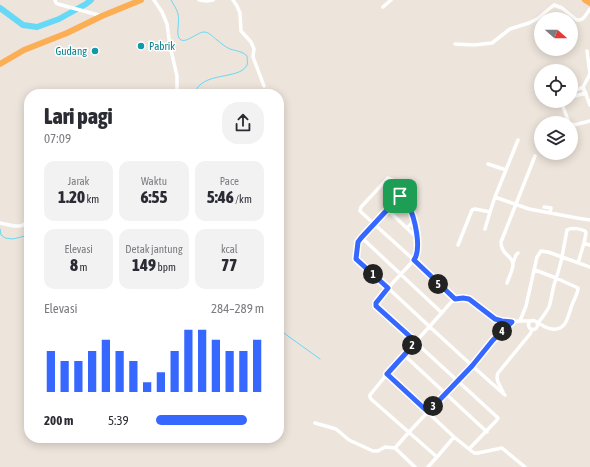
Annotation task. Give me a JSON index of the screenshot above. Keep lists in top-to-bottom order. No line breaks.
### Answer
{"places":["Pabrik","Gudang"],"north":"right","page":{"heading":["Lari pagi","07:09"],"stats":[["Jarak","1.20 km"],["Waktu","6:55"],["Pace","5:46 /km"],["Elevasi","8 m"],["Detak jantung","149 bpm"],["kcal","77"]],"pins":["1","5","4","2","3"],"chart":["Elevasi","284–289 m"],"list":[{"name":"200 m","note":"5:39"}]}}
